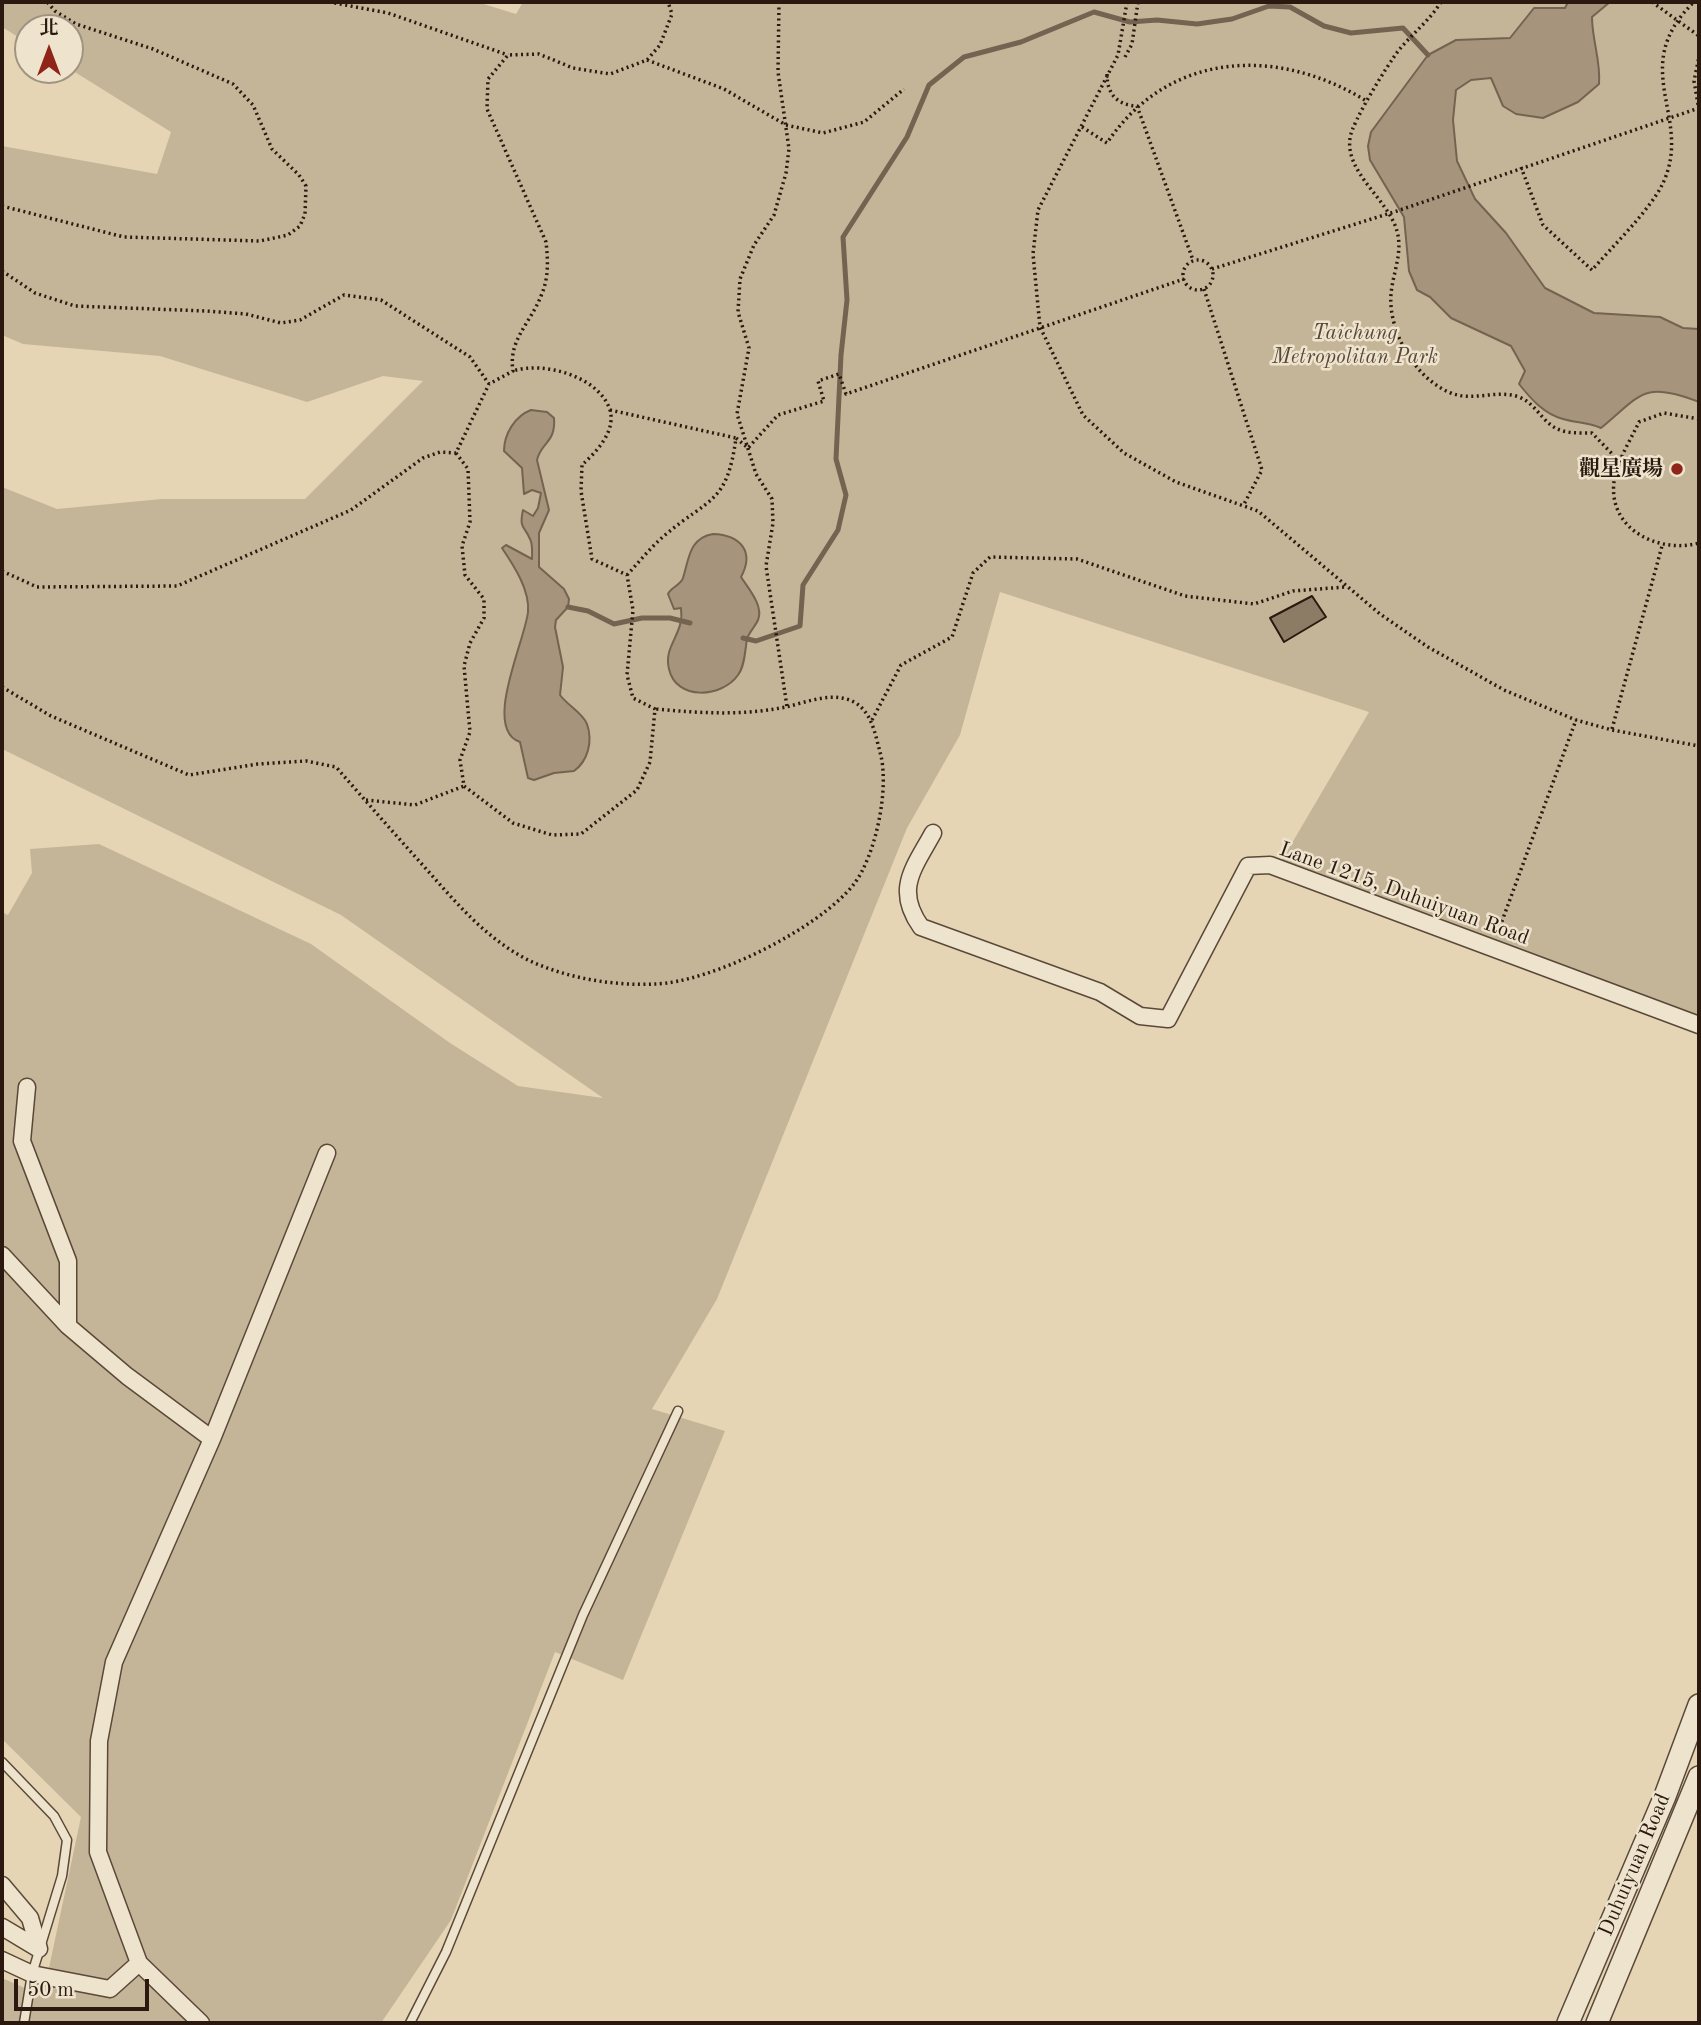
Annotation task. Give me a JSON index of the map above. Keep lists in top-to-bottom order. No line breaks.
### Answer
{"streets":{"street":["Lane 1215, Duhuiyuan Road","Duhuiyuan Road"]},"parks":["Taichung Metropolitan Park"],"places":["觀星廣場"],"scale_bar":"50 m","north":"top"}
